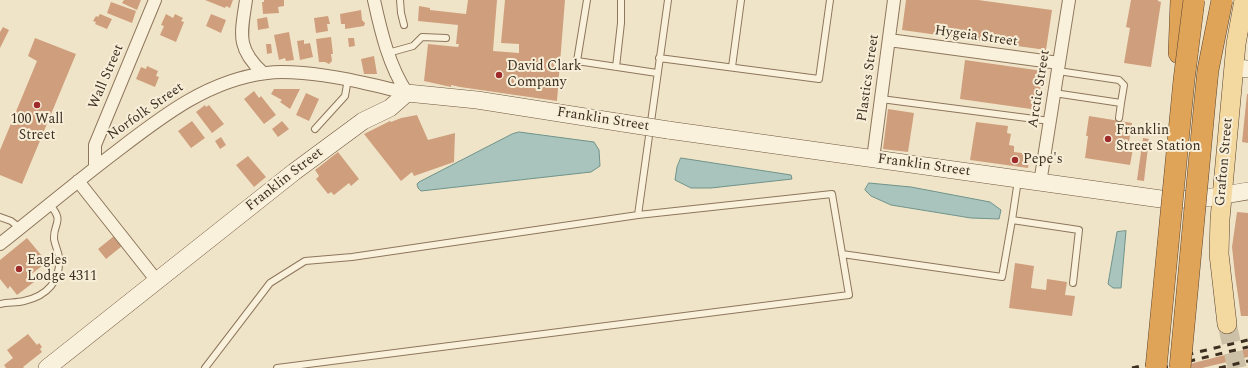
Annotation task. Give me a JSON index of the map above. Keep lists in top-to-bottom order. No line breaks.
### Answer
{"streets":{"main road":["Franklin Street","Grafton Street"],"street":["Hygeia Street","Wall Street","Plastics Street","Arctic Street","Norfolk Street"]},"crossings":[["Hygeia Street","Plastics Street"],["Hygeia Street","Arctic Street"],["Wall Street","Norfolk Street"],["Plastics Street","Franklin Street"],["Arctic Street","Franklin Street"],["Norfolk Street","Franklin Street"],["Franklin Street","Grafton Street"]],"places":["David Clark Company","100 Wall Street","Franklin Street Station","Pepe's","Eagles Lodge 4311"]}
